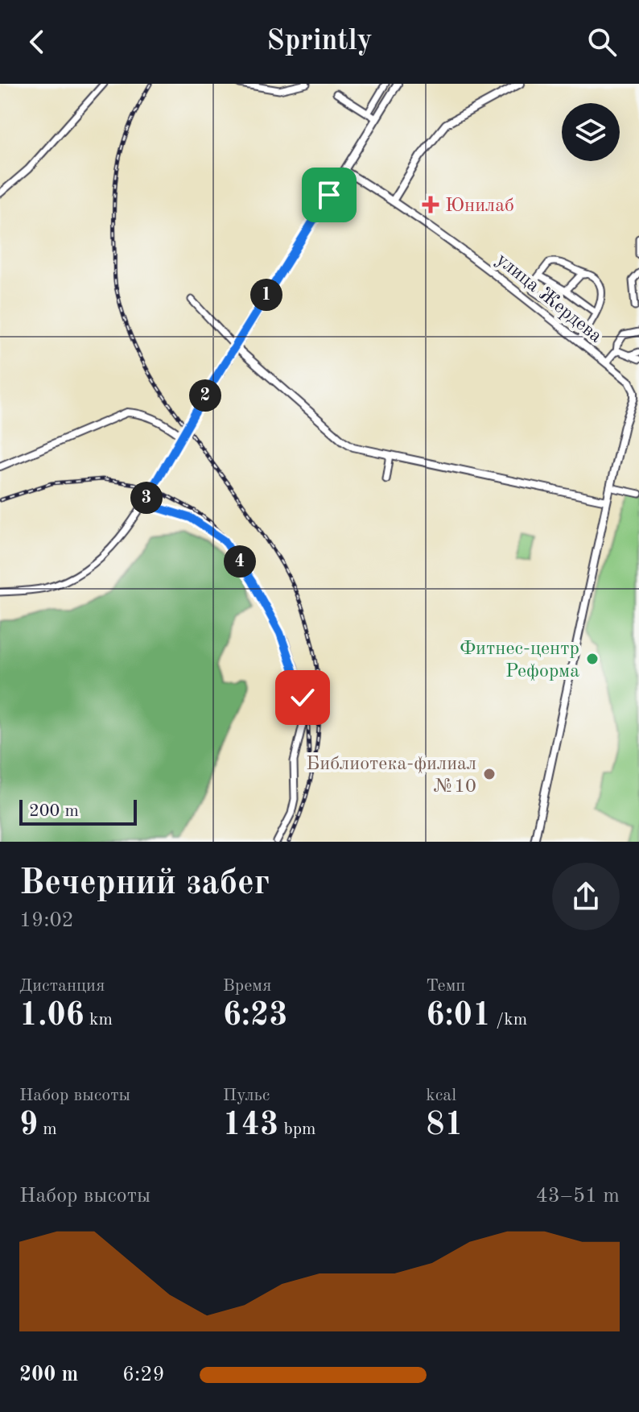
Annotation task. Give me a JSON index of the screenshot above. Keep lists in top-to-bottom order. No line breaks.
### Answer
{"streets":{"main road":["улица Жердева"]},"places":{"health":["Юнилаб"],"other":["Фитнес-центр Реформа","Библиотека-филиал №10"]},"scale_bar":"200 m","page":{"header":"Sprintly","pins":["1","2","3","4"],"scale":"200 m","heading":["Вечерний забег","19:02"],"stats":[["Дистанция","1.06 km"],["Время","6:23"],["Темп","6:01 /km"],["Набор высоты","9 m"],["Пульс","143 bpm"],["kcal","81"]],"chart":["Набор высоты","43–51 m"],"list":[{"name":"200 m","note":"6:29"}]}}
